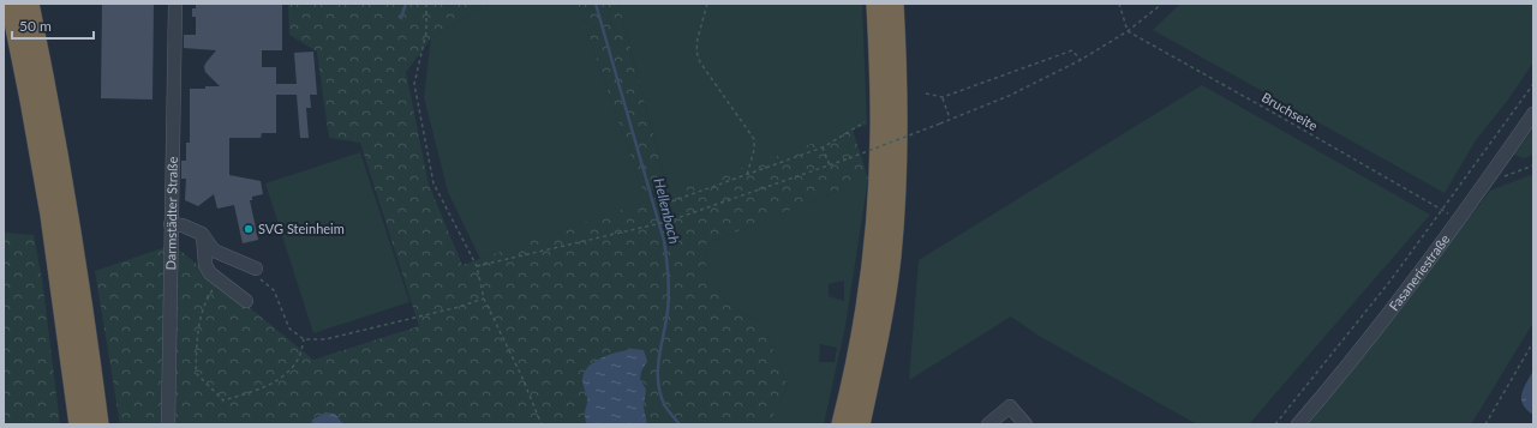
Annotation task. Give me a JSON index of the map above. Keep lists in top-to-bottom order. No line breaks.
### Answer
{"streets":{"street":["Darmstädter Straße","Fasaneriestraße"],"path":["Bruchseite"]},"water":["Hellenbach"],"places":["SVG Steinheim"],"scale_bar":"50 m"}
